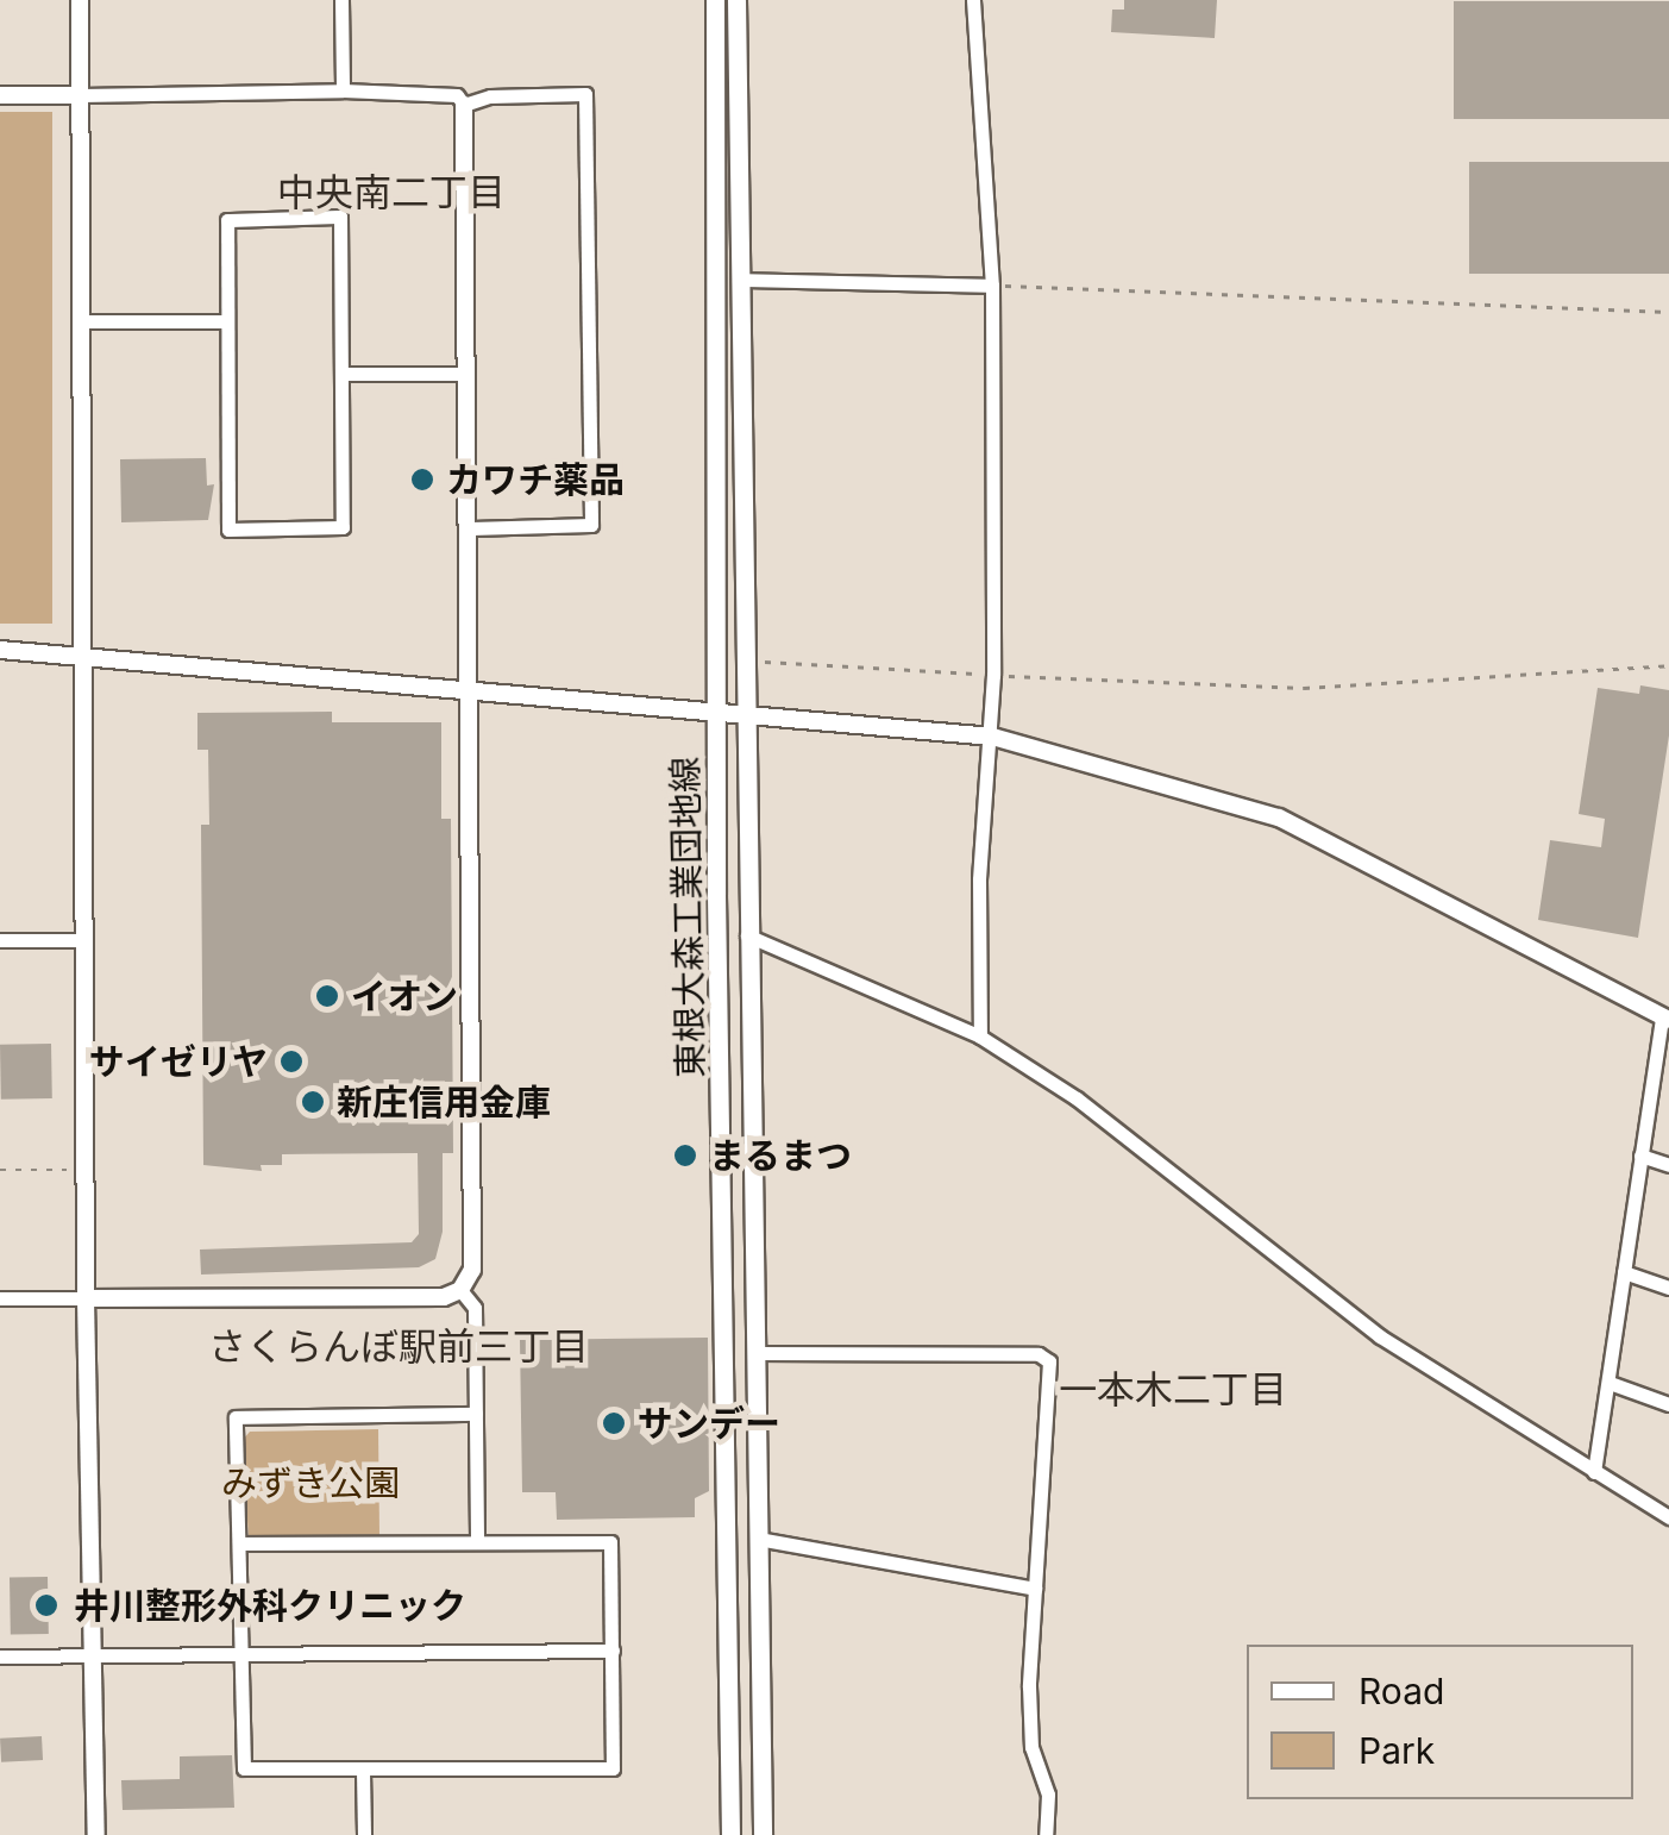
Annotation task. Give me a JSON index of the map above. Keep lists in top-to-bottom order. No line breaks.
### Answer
{"streets":{"main road":["東根大森工業団地線"]},"districts":["中央南二丁目","さくらんぼ駅前三丁目","一本木二丁目"],"parks":["みずき公園"],"places":["カワチ薬品","イオン","サイゼリヤ","新庄信用金庫","まるまつ","サンデー","井川整形外科クリニック"],"legend":["Road","Park"]}
